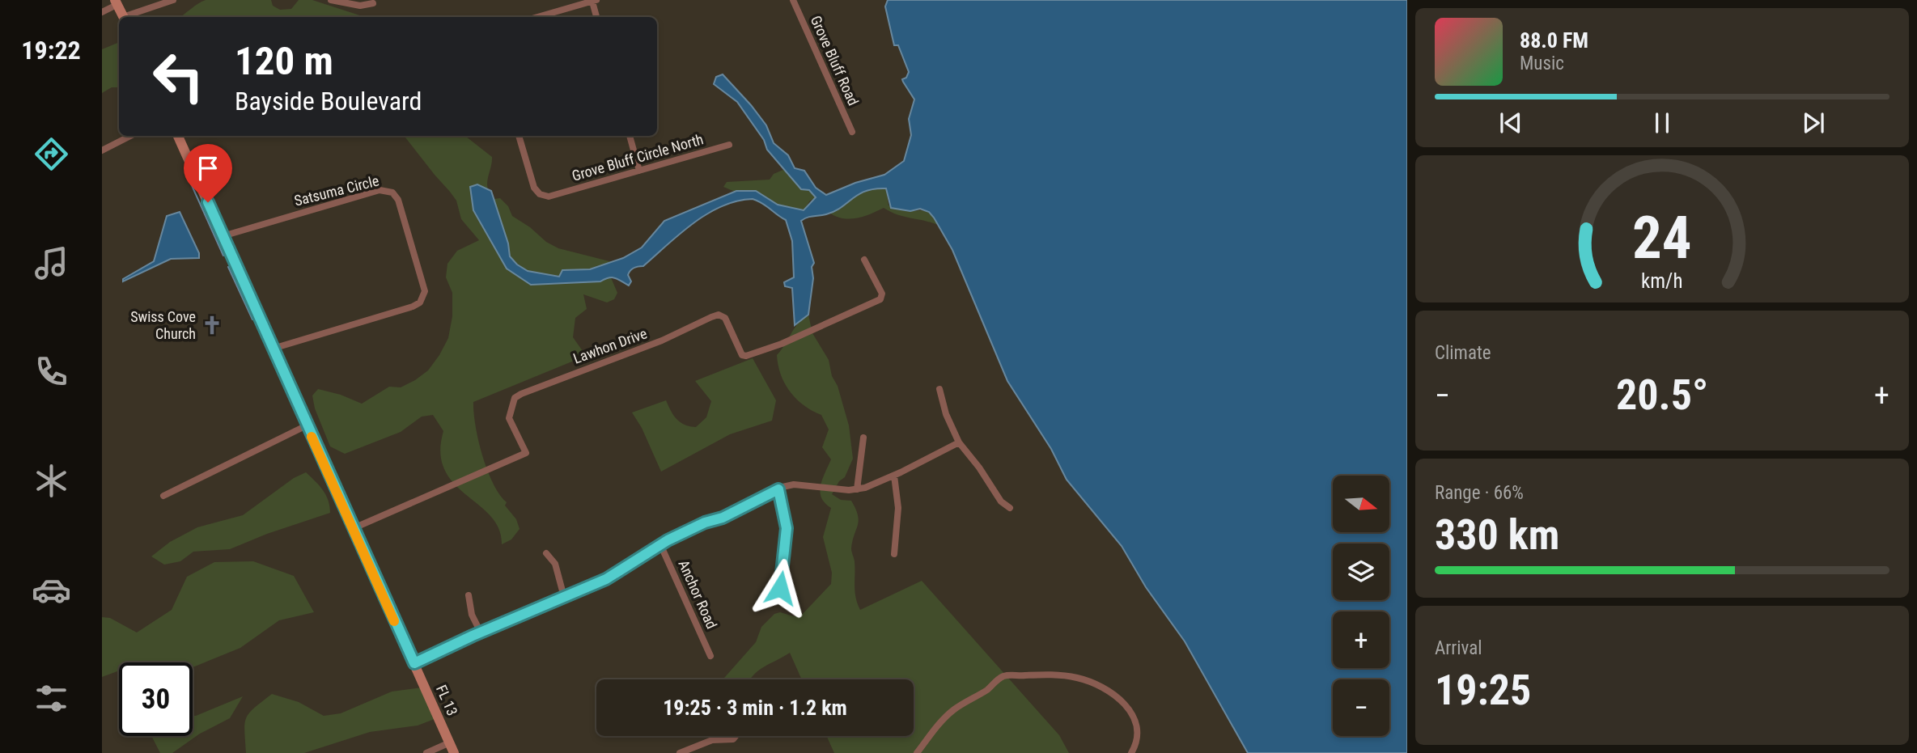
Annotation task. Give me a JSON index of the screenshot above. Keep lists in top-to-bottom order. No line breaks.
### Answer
{"streets":{"main road":["FL 13"],"street":["Grove Bluff Road","Grove Bluff Circle North","Satsuma Circle","Lawhon Drive","Anchor Road"]},"crossings":[["Satsuma Circle","FL 13"],["Lawhon Drive","FL 13"]],"places":{"church":["Swiss Cove Church"]},"north":"right","page":{"tabs":"19:22","turn":["120 m","Bayside Boulevard"],"song":["88.0 FM","Music"],"tile":["Climate",["Range · 66%","330 km"],["Arrival","19:25"]],"heat":["−","20.5°","+"],"map_buttons":["+","−"],"limit":"30","trip":"19:25 · 3 min · 1.2 km","gauge":["24","km/h"]}}
